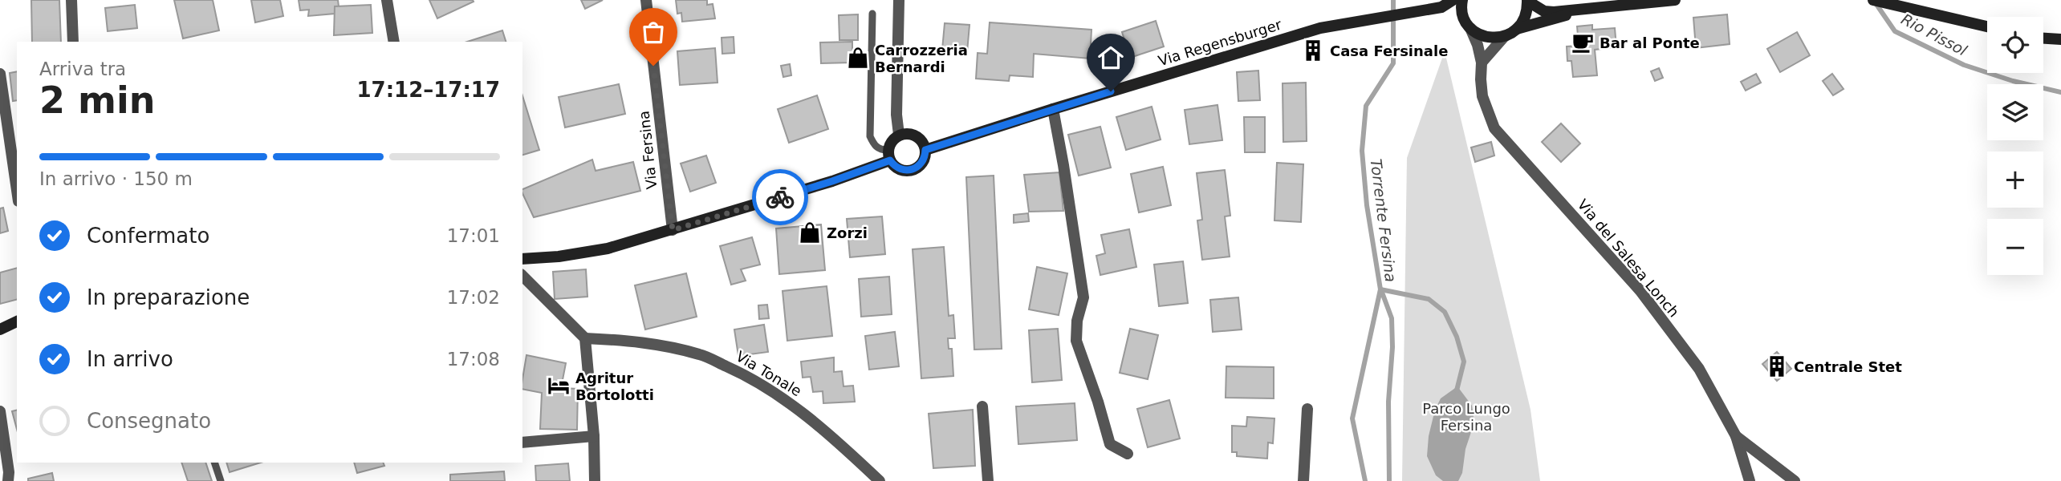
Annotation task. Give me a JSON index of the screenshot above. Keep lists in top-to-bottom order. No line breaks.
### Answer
{"streets":{"main road":["Via Regensburger"],"street":["Via Fersina","Via del Salesa Lonch","Via Tonale"]},"water":["Rio Pissol","Torrente Fersina"],"parks":["Parco Lungo Fersina"],"places":{"cafe":["Bar al Ponte"],"building":["Casa Fersinale","Centrale Stet"],"shop":["Carrozzeria Bernardi","Zorzi"],"hotel":["Agritur Bortolotti"]},"page":{"map_buttons":["+","−"],"heading":["2 min","Arriva tra","17:12–17:17"],"bar":"In arrivo · 150 m","list":[["Confermato","17:01"],["In preparazione","17:02"],["In arrivo","17:08"],"Consegnato"]}}
